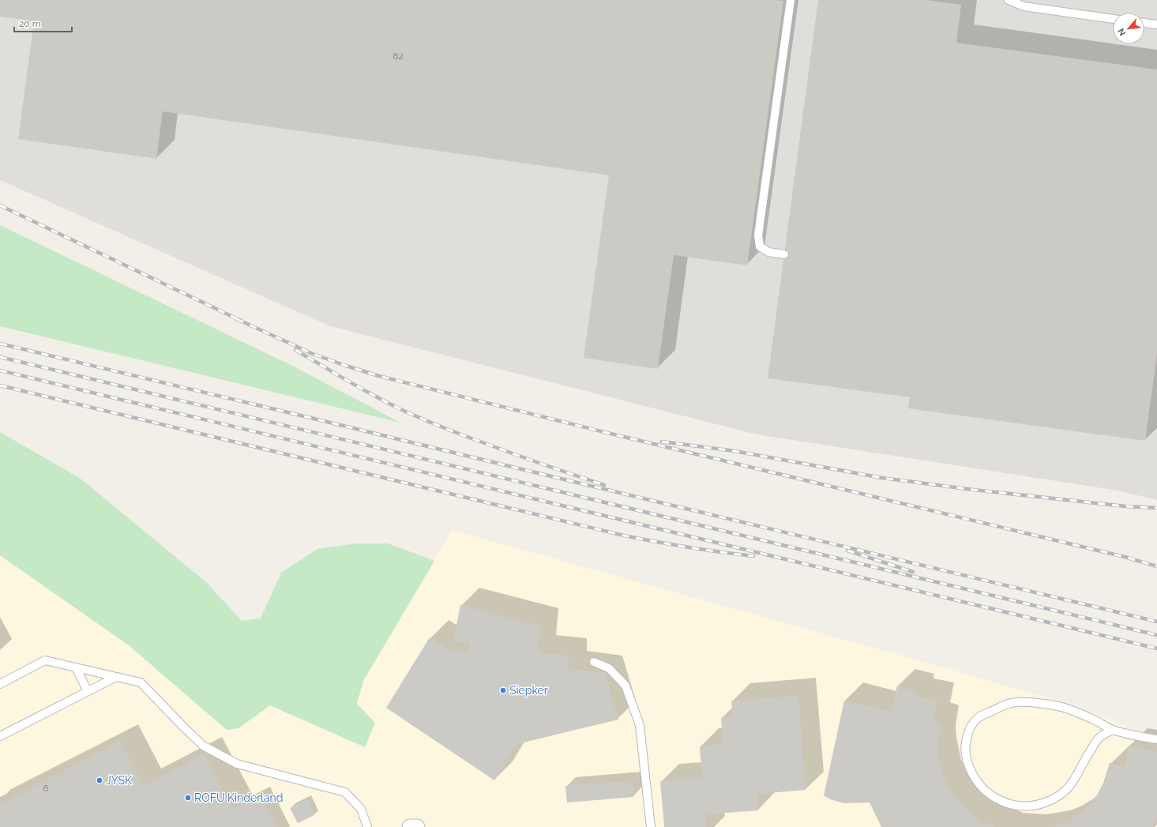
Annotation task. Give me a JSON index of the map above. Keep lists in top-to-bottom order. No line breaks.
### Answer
{"places":["Siepker","JYSK","ROFU Kinderland"],"house_numbers":["82","6"],"scale_bar":"20 m","north":"bottom left"}
